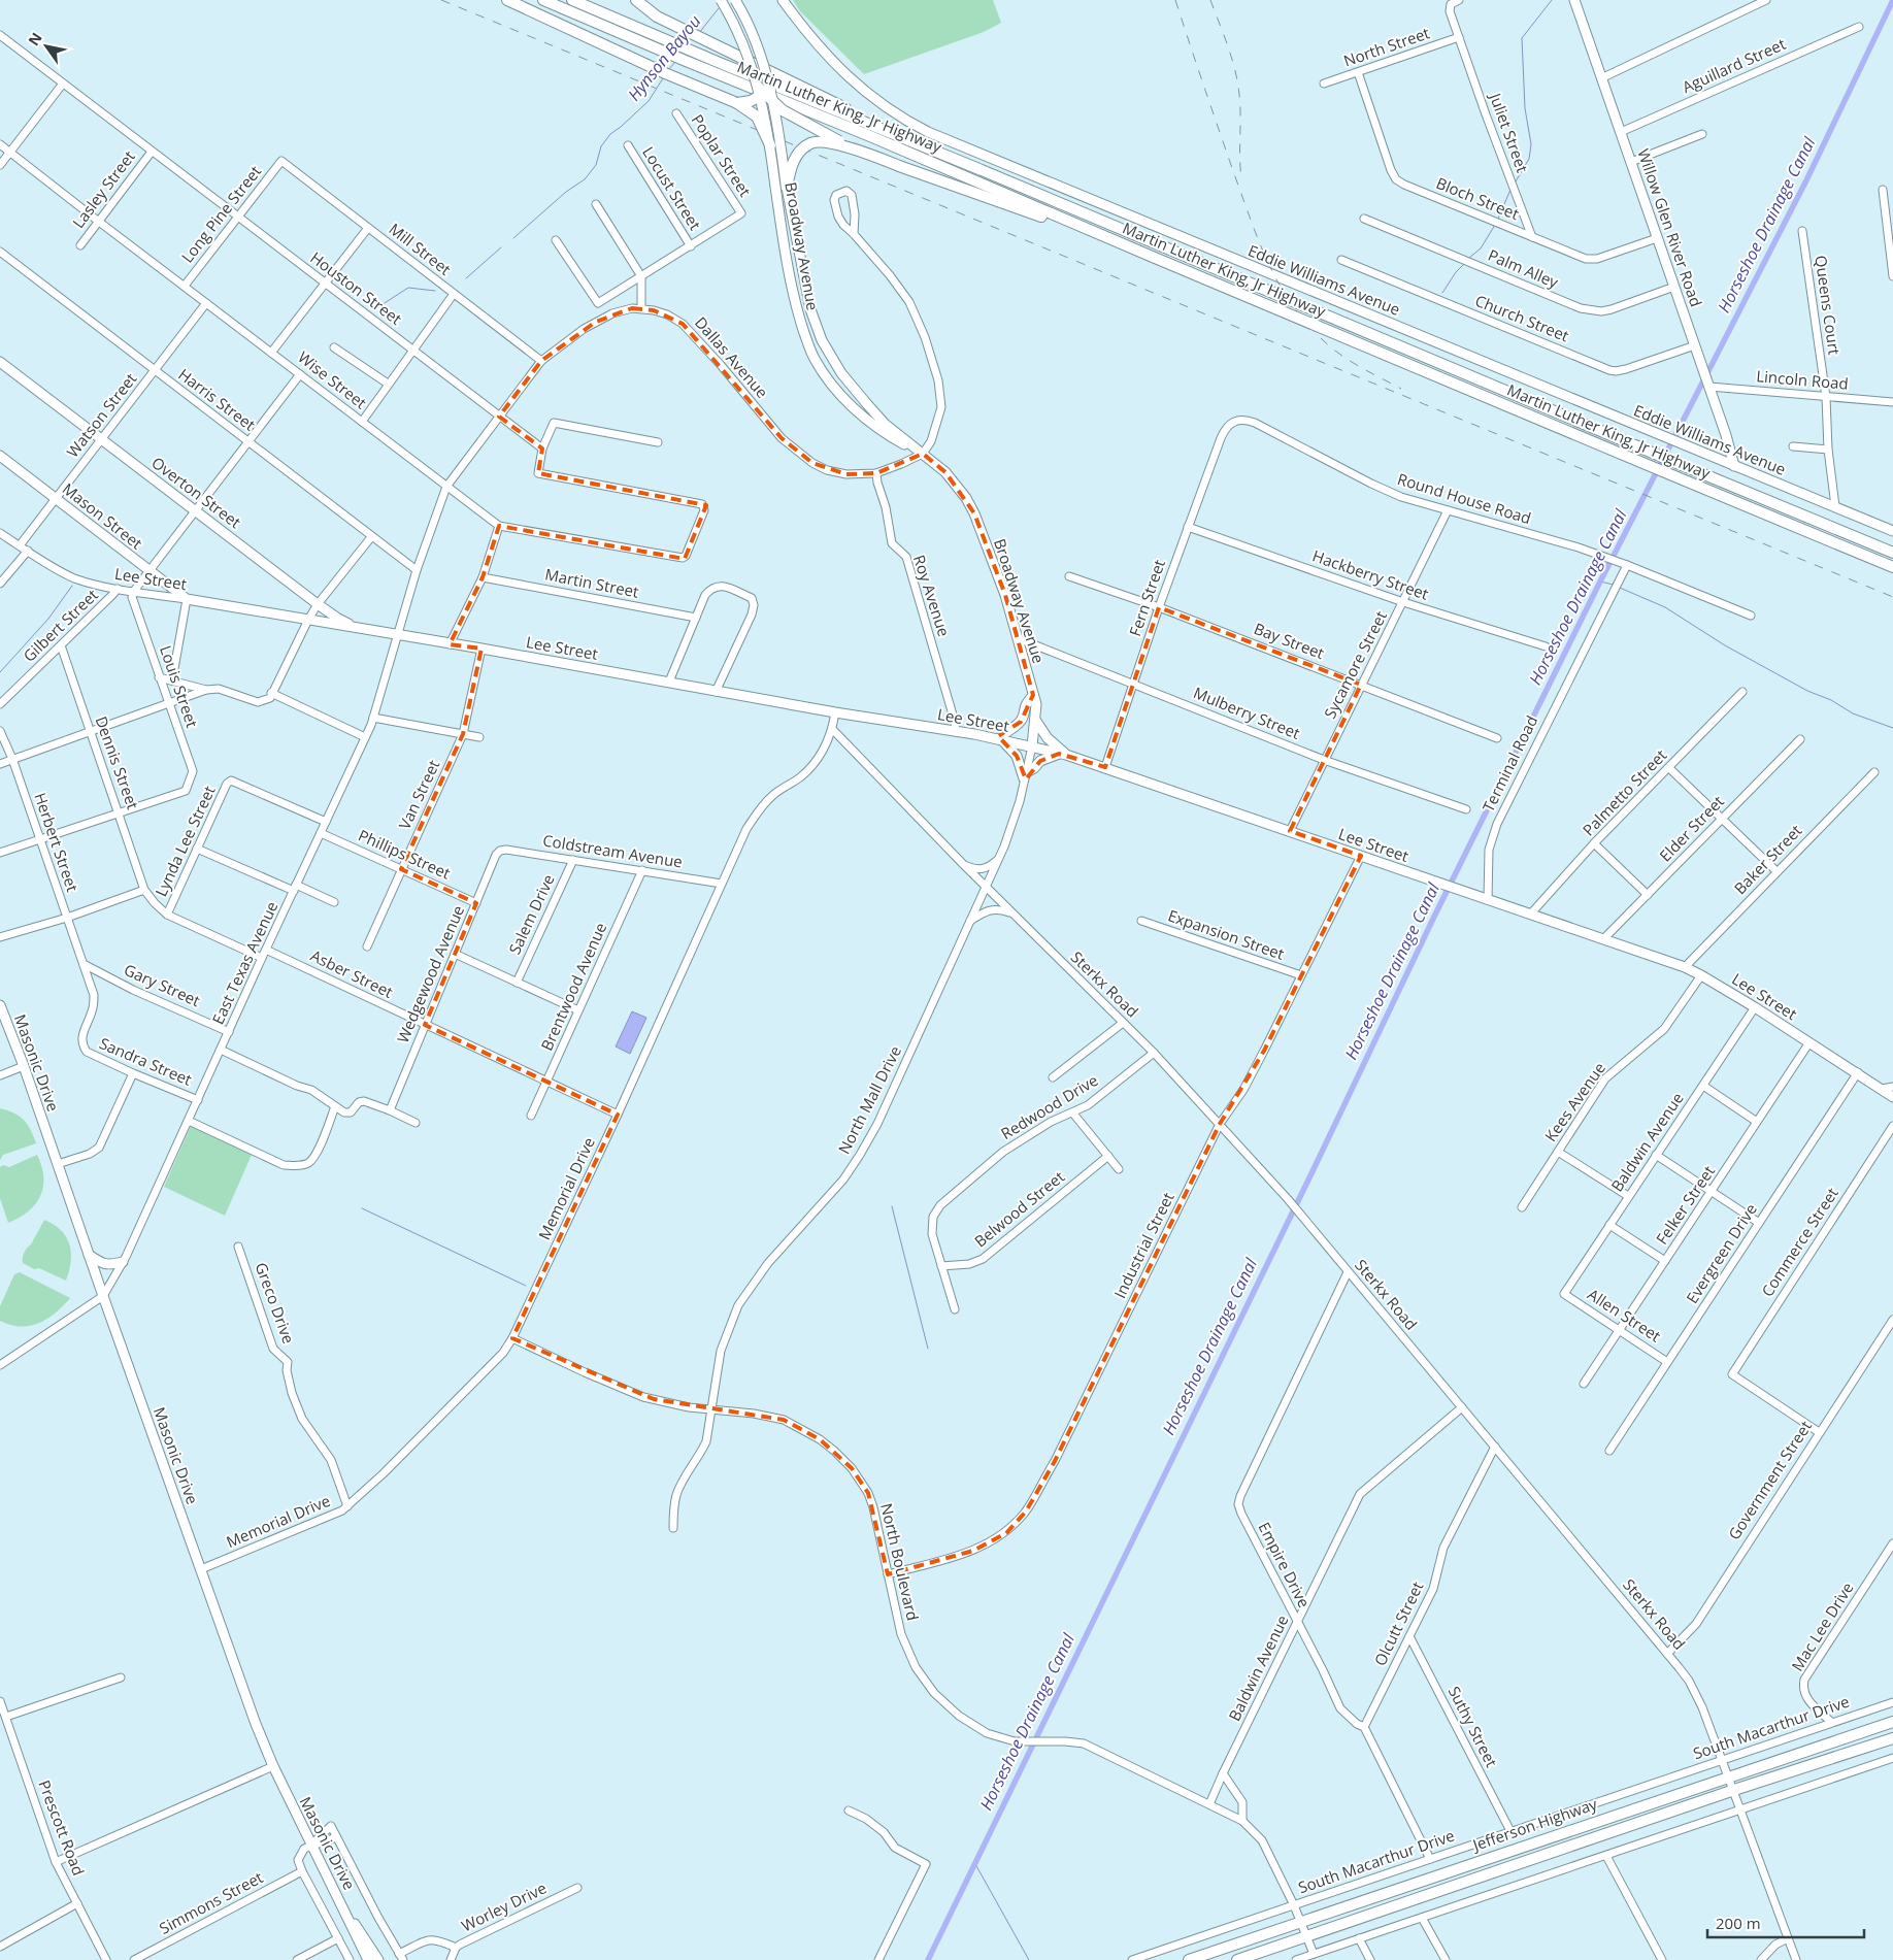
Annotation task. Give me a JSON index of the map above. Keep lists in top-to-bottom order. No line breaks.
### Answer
{"streets":{"highway":["Martin Luther King, Jr Highway","Jefferson Highway"],"main road":["Willow Glen River Road","Broadway Avenue","Eddie Williams Avenue","Overton Street","Mason Street","Lee Street","Masonic Drive"],"street":["North Street","Aguillard Street","Juliet Street","Poplar Street","Locust Street","Lasley Street","Bloch Street","Long Pine Street","Mill Street","Palm Alley","Houston Street","Queens Court","Church Street","Dallas Avenue","Wise Street","Lincoln Road","Harris Street","Watson Street","Round House Road","Hackberry Street","Martin Street","Roy Avenue","Fern Street","Gilbert Street","Bay Street","Sycamore Street","Louis Street","Mulberry Street","Dennis Street","Terminal Road","Palmetto Street","Van Street","Elder Street","Lynda Lee Street","Herbert Street","Coldstream Avenue","Phillips Street","Baker Street","Salem Drive","Expansion Street","East Texas Avenue","Asber Street","Wedgewood Avenue","Sterkx Road","Gary Street","Brentwood Avenue","Sandra Street","North Mall Drive","Kees Avenue","Redwood Drive","Baldwin Avenue","Memorial Drive","Felker Street","Belwood Street","Commerce Street","Industrial Street","Evergreen Drive","Greco Drive","Allen Street","Government Street","North Boulevard","Empire Drive","Olcutt Street","Mac Lee Drive","Suthy Street","South Macarthur Drive","Prescott Road","Simmons Street","Worley Drive"]},"crossings":[["North Street","Juliet Street"],["North Street","Bloch Street"],["Aguillard Street","Willow Glen River Road"],["Juliet Street","Bloch Street"],["Poplar Street","Locust Street"],["Lasley Street","Houston Street"],["Lasley Street","Wise Street"],["Bloch Street","Willow Glen River Road"],["Long Pine Street","Mill Street"],["Long Pine Street","Houston Street"],["Long Pine Street","Wise Street"],["Willow Glen River Road","Palm Alley"],["Willow Glen River Road","Eddie Williams Avenue"],["Willow Glen River Road","Church Street"],["Willow Glen River Road","Lincoln Road"],["Broadway Avenue","Dallas Avenue"],["Broadway Avenue","Lee Street"],["Broadway Avenue","Mulberry Street"],["Broadway Avenue","North Mall Drive"],["Mill Street","Dallas Avenue"],["Eddie Williams Avenue","Queens Court"],["Houston Street","Dallas Avenue"],["Houston Street","Wise Street"],["Queens Court","Lincoln Road"],["Dallas Avenue","Wise Street"],["Dallas Avenue","Harris Street"],["Dallas Avenue","Lee Street"],["Dallas Avenue","Roy Avenue"],["Dallas Avenue","East Texas Avenue"],["Wise Street","Watson Street"],["Harris Street","Watson Street"],["Watson Street","Overton Street"],["Watson Street","Mason Street"],["Watson Street","Lee Street"],["Overton Street","Lee Street"],["Round House Road","Fern Street"],["Round House Road","Sycamore Street"],["Round House Road","Terminal Road"],["Mason Street","Lee Street"],["Hackberry Street","Fern Street"],["Hackberry Street","Sycamore Street"],["Lee Street","Roy Avenue"],["Lee Street","Fern Street"],["Lee Street","Gilbert Street"],["Lee Street","Sycamore Street"],["Lee Street","Louis Street"],["Lee Street","Terminal Road"],["Lee Street","Palmetto Street"],["Lee Street","Van Street"],["Lee Street","Elder Street"],["Lee Street","Baker Street"],["Lee Street","East Texas Avenue"],["Lee Street","North Mall Drive"],["Lee Street","Kees Avenue"],["Lee Street","Baldwin Avenue"],["Lee Street","Memorial Drive"],["Lee Street","Felker Street"],["Lee Street","Industrial Street"],["Lee Street","Evergreen Drive"],["Fern Street","Bay Street"],["Fern Street","Mulberry Street"],["Gilbert Street","Dennis Street"],["Bay Street","Sycamore Street"],["Sycamore Street","Mulberry Street"],["Louis Street","Dennis Street"],["Van Street","Phillips Street"],["Lynda Lee Street","East Texas Avenue"],["Herbert Street","Gary Street"],["Herbert Street","Sandra Street"],["Coldstream Avenue","Salem Drive"],["Coldstream Avenue","Wedgewood Avenue"],["Coldstream Avenue","Brentwood Avenue"],["Coldstream Avenue","Memorial Drive"],["Phillips Street","East Texas Avenue"],["Phillips Street","Wedgewood Avenue"],["Expansion Street","Industrial Street"],["East Texas Avenue","Asber Street"],["East Texas Avenue","Gary Street"],["East Texas Avenue","Sandra Street"],["East Texas Avenue","Masonic Drive"],["Asber Street","Wedgewood Avenue"],["Asber Street","Brentwood Avenue"],["Asber Street","Memorial Drive"],["Sterkx Road","North Mall Drive"],["Sterkx Road","Redwood Drive"],["Sterkx Road","Baldwin Avenue"],["Sterkx Road","Memorial Drive"],["Sterkx Road","Industrial Street"],["Sterkx Road","Government Street"],["Sterkx Road","Empire Drive"],["Sterkx Road","Olcutt Street"],["Sterkx Road","South Macarthur Drive"],["Sterkx Road","Jefferson Highway"],["Masonic Drive","Memorial Drive"],["North Mall Drive","North Boulevard"],["Redwood Drive","Belwood Street"],["Baldwin Avenue","Allen Street"],["Baldwin Avenue","North Boulevard"],["Baldwin Avenue","Empire Drive"],["Memorial Drive","Greco Drive"],["Memorial Drive","North Boulevard"],["Felker Street","Allen Street"],["Commerce Street","Government Street"],["Industrial Street","North Boulevard"],["Evergreen Drive","Allen Street"],["Empire Drive","Olcutt Street"],["Empire Drive","South Macarthur Drive"],["Olcutt Street","Suthy Street"],["Mac Lee Drive","South Macarthur Drive"],["Suthy Street","South Macarthur Drive"]],"water":["Hynson Bayou","Horseshoe Drainage Canal"],"scale_bar":"200 m","north":"top left"}
